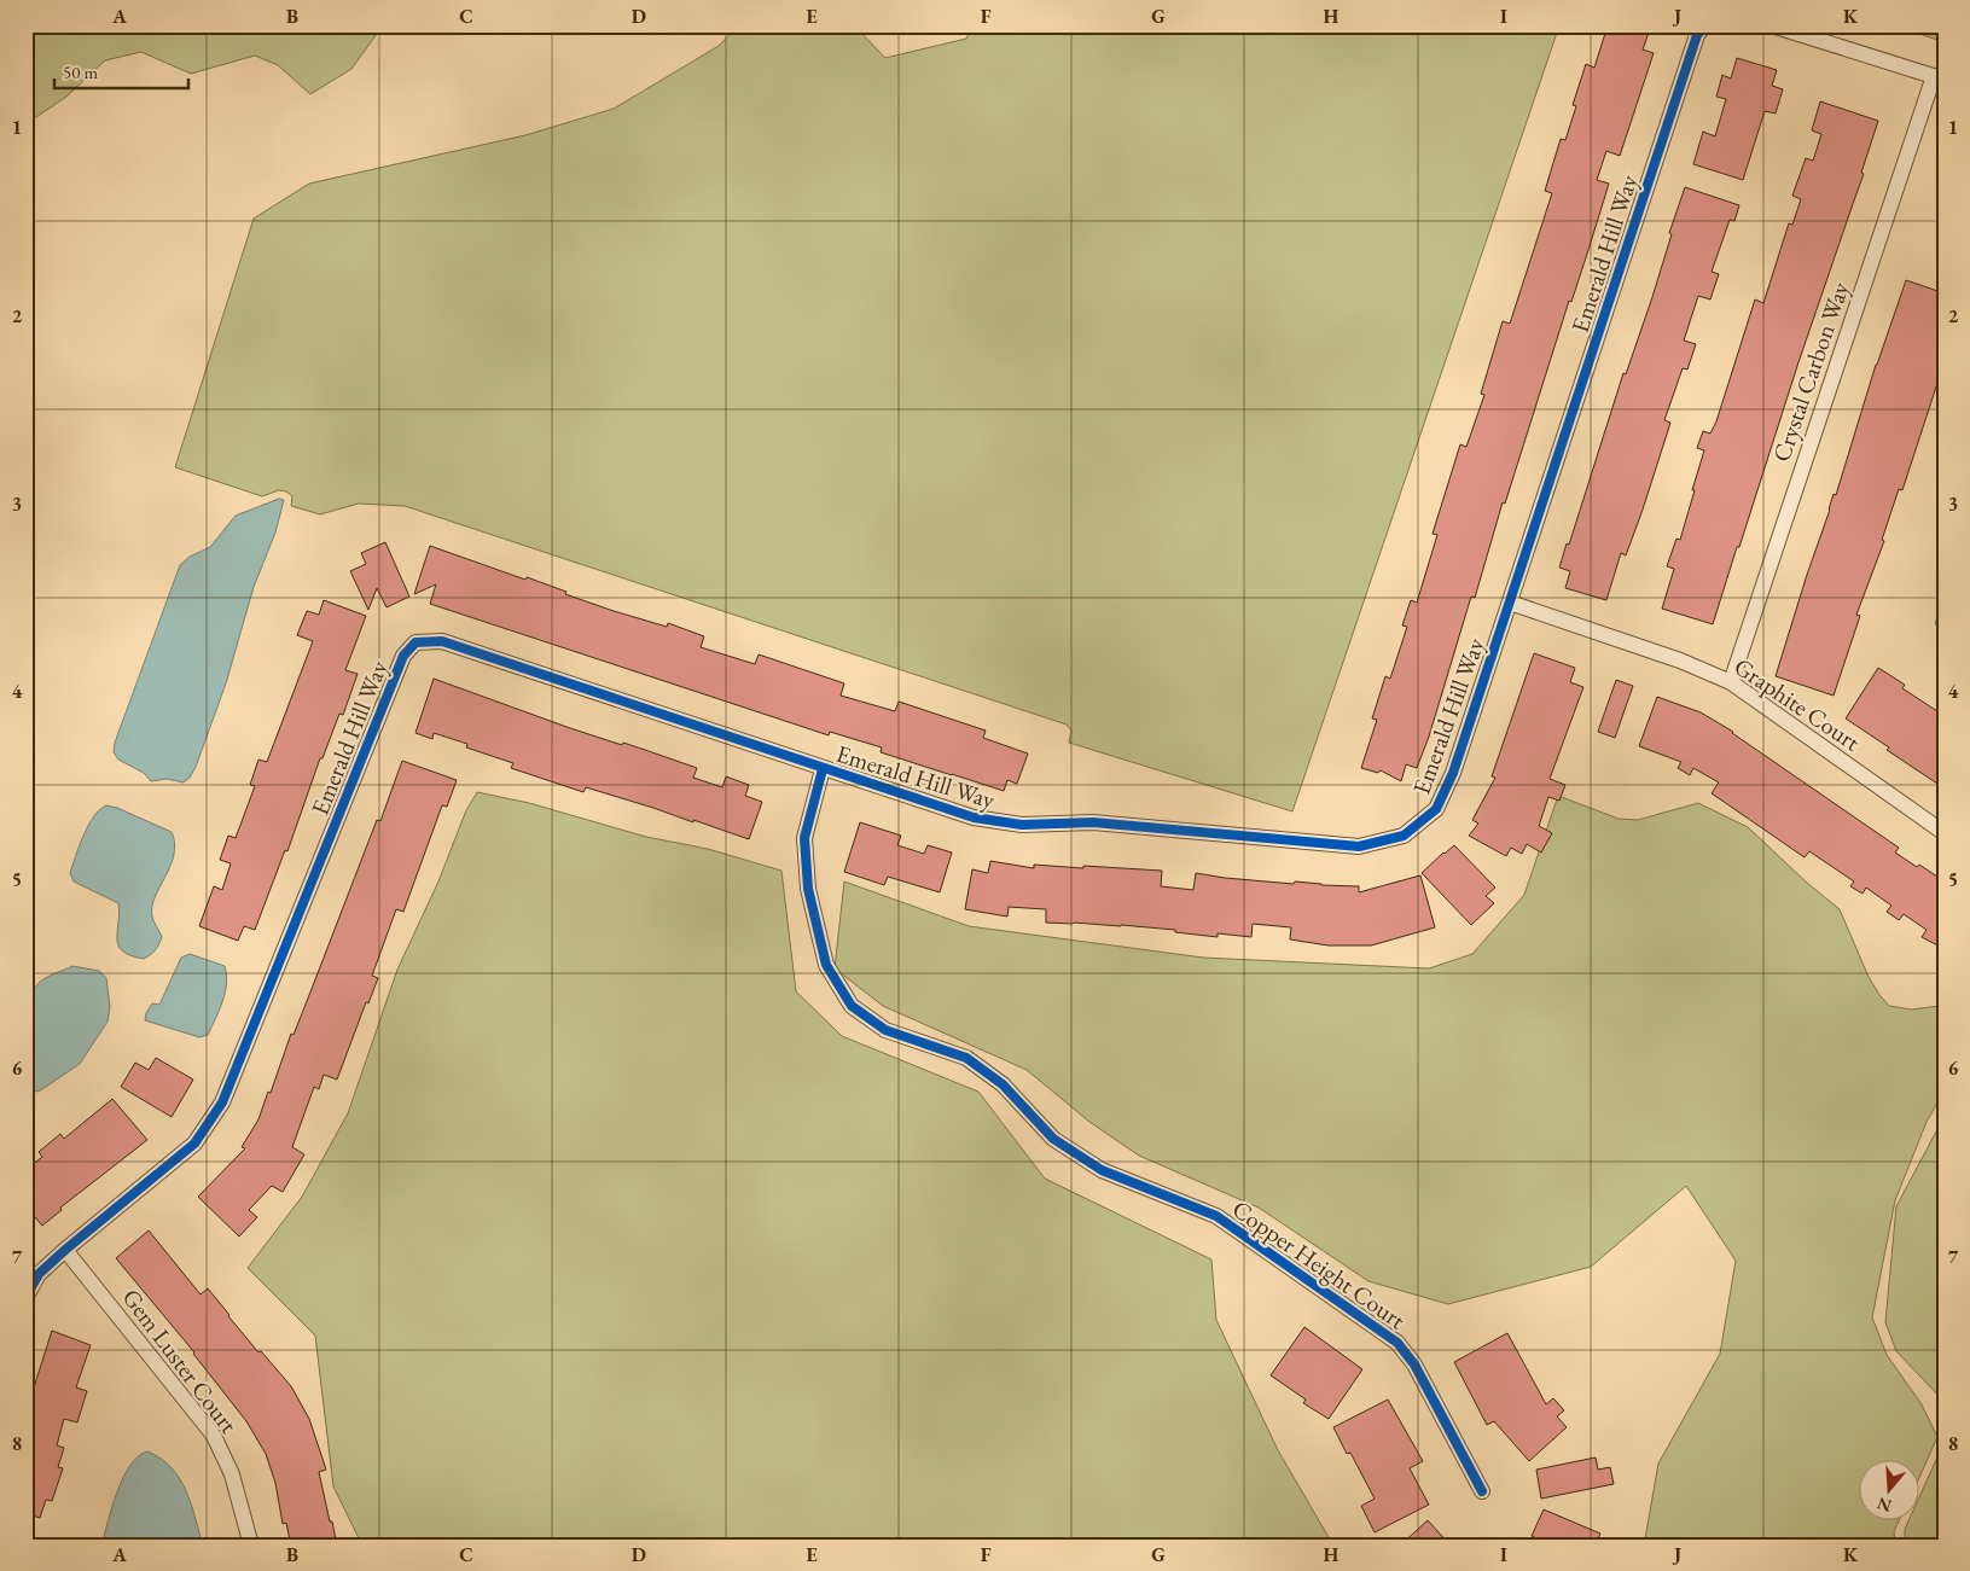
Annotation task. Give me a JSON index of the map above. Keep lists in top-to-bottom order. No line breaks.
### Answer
{"streets":{"street":["Emerald Hill Way","Crystal Carbon Way","Graphite Court","Copper Height Court","Gem Luster Court"]},"crossings":[["Emerald Hill Way","Graphite Court"],["Emerald Hill Way","Copper Height Court"],["Emerald Hill Way","Gem Luster Court"],["Crystal Carbon Way","Graphite Court"]],"scale_bar":"50 m","north":"bottom","grid":{"columns":["A","B","C","D","E","F","G","H","I","J","K"],"rows":["1","2","3","4","5","6","7","8"]}}
